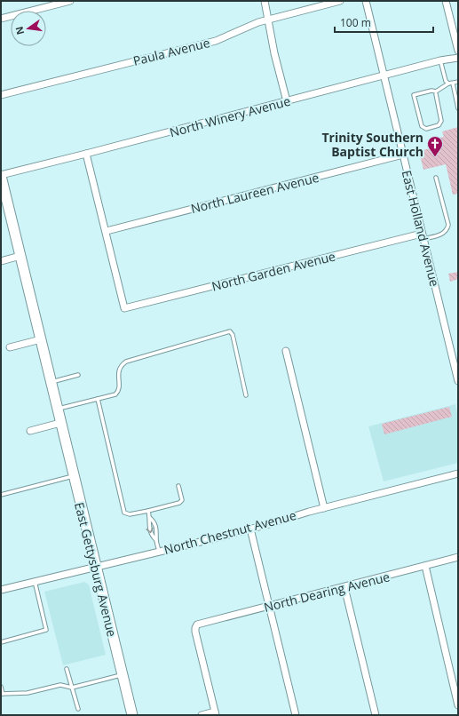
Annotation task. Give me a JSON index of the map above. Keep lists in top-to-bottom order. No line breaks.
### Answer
{"streets":{"street":["Paula Avenue","North Winery Avenue","North Laureen Avenue","East Holland Avenue","North Garden Avenue","North Chestnut Avenue","East Gettysburg Avenue","North Dearing Avenue"]},"crossings":[["North Winery Avenue","East Holland Avenue"],["North Winery Avenue","East Gettysburg Avenue"],["North Laureen Avenue","East Holland Avenue"],["North Laureen Avenue","North Garden Avenue"],["East Holland Avenue","North Garden Avenue"],["North Chestnut Avenue","East Gettysburg Avenue"]],"places":{"church":["Trinity Southern Baptist Church"]},"scale_bar":"100 m","north":"left"}
